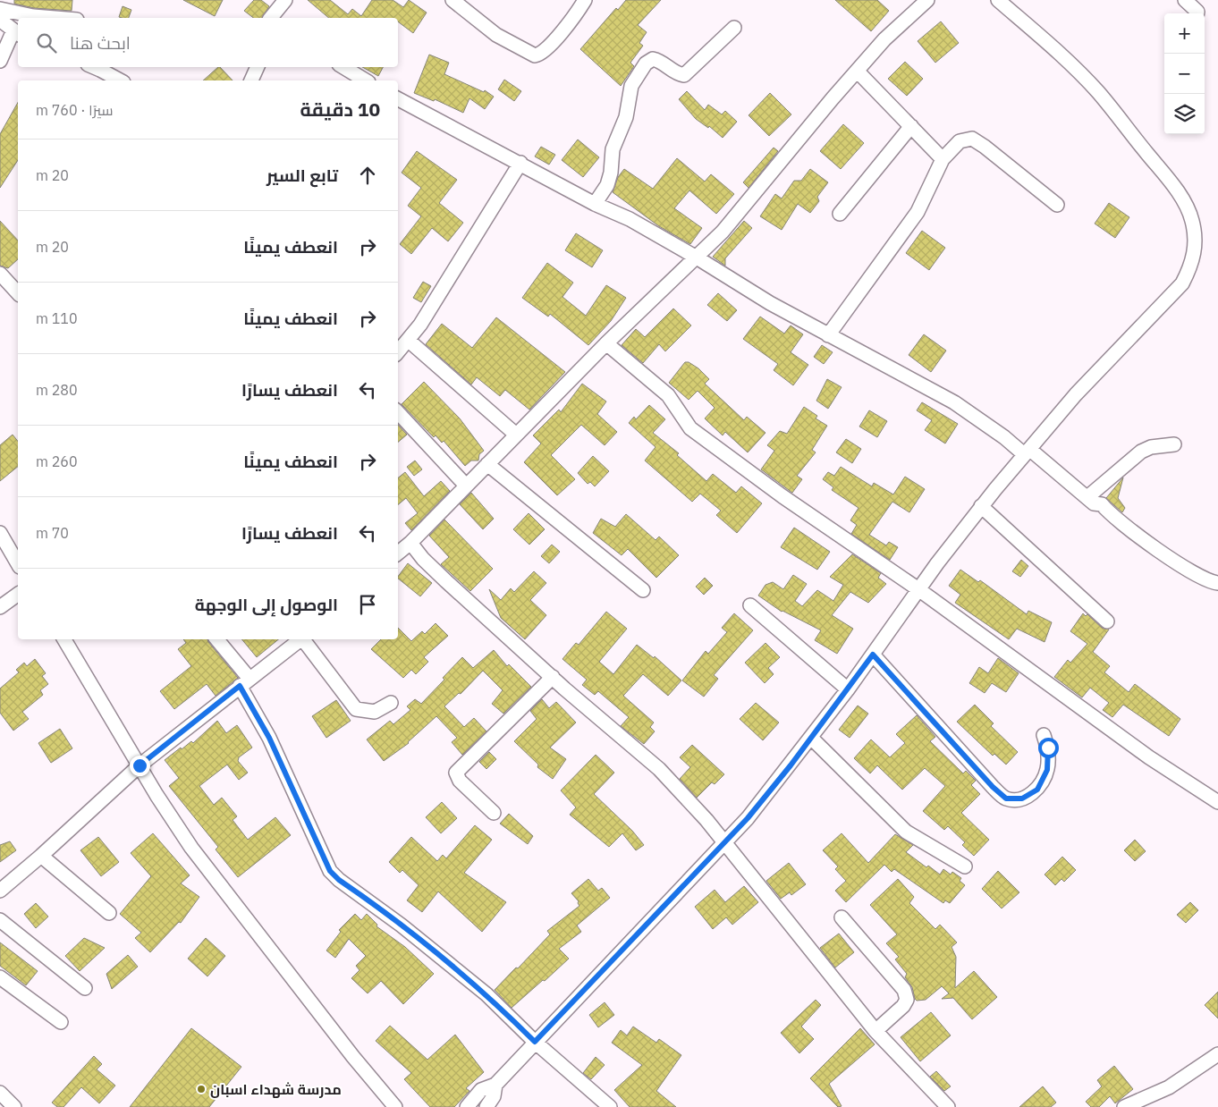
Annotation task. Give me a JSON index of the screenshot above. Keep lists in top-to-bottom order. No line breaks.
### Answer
{"places":["مدرسة شهداء اسبان"],"page":{"map_buttons":["+","−"],"search":"ابحث هنا","heading":["10 دقيقة","سيرًا · 760 m"],"list":[["تابع السير","20 m"],["انعطف يمينًا","20 m"],["انعطف يمينًا","110 m"],["انعطف يسارًا","280 m"],["انعطف يمينًا","260 m"],["انعطف يسارًا","70 m"],"الوصول إلى الوجهة"]}}
